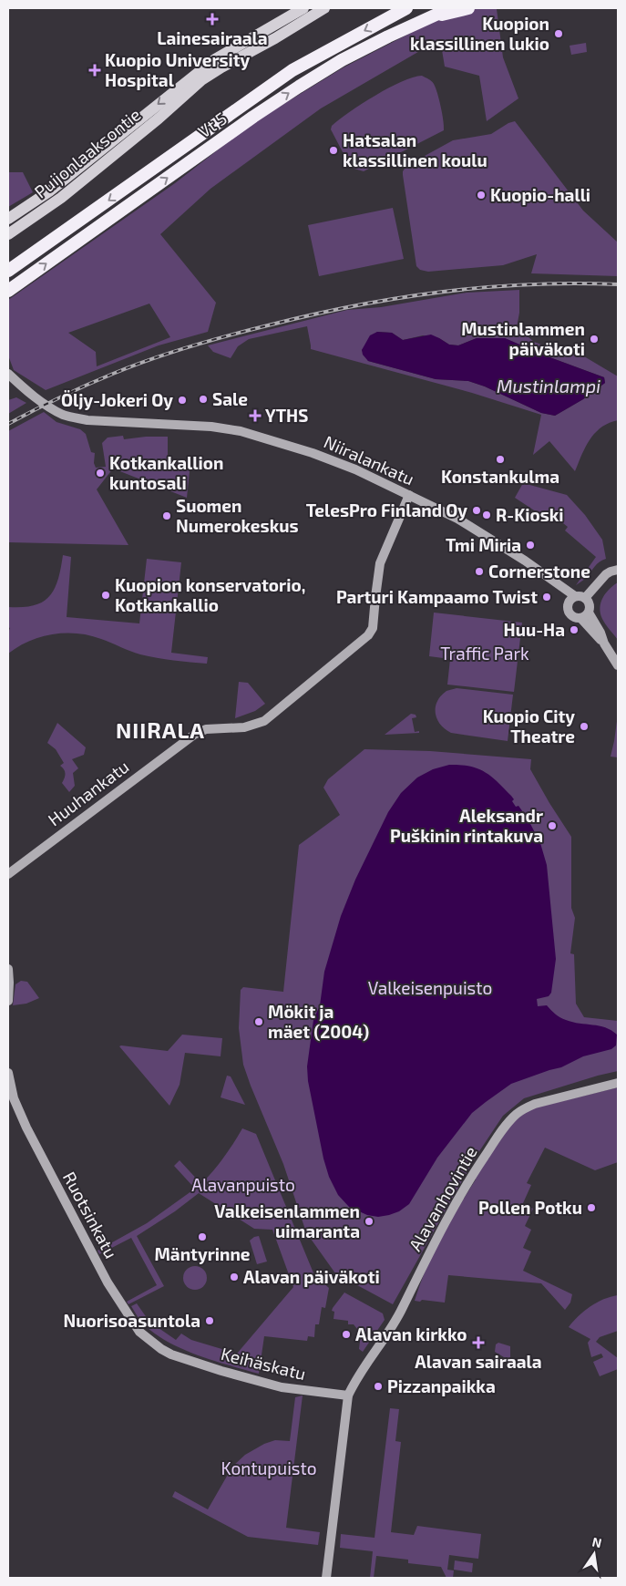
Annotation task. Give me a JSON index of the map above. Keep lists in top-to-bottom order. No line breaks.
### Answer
{"streets":{"highway":["Vt 5"],"main road":["Puijonlaaksontie","Niiralankatu","Huuhankatu","Alavanhovintie","Ruotsinkatu","Keihäskatu"]},"crossings":[["Niiralankatu","Huuhankatu"],["Alavanhovintie","Keihäskatu"],["Ruotsinkatu","Keihäskatu"]],"districts":["NIIRALA"],"water":["Mustinlampi"],"parks":["Traffic Park","Valkeisenpuisto","Alavanpuisto","Kontupuisto"],"places":{"health":["Lainesairaala","Kuopio University Hospital","YTHS","Alavan sairaala"],"other":["Kuopion klassillinen lukio","Hatsalan klassillinen koulu","Kuopio-halli","Mustinlammen päiväkoti","Sale","Öljy-Jokeri Oy","Konstankulma","Kotkankallion kuntosali","TelesPro Finland Oy","R-Kioski","Suomen Numerokeskus","Tmi Miria","Cornerstone","Kuopion konservatorio, Kotkankallio","Parturi Kampaamo Twist","Huu-Ha","Kuopio City Theatre","Aleksandr Puškinin rintakuva","Mökit ja mäet (2004)","Pollen Potku","Valkeisenlammen uimaranta","Mäntyrinne","Alavan päiväkoti","Nuorisoasuntola","Alavan kirkko","Pizzanpaikka"]},"north":"top"}
